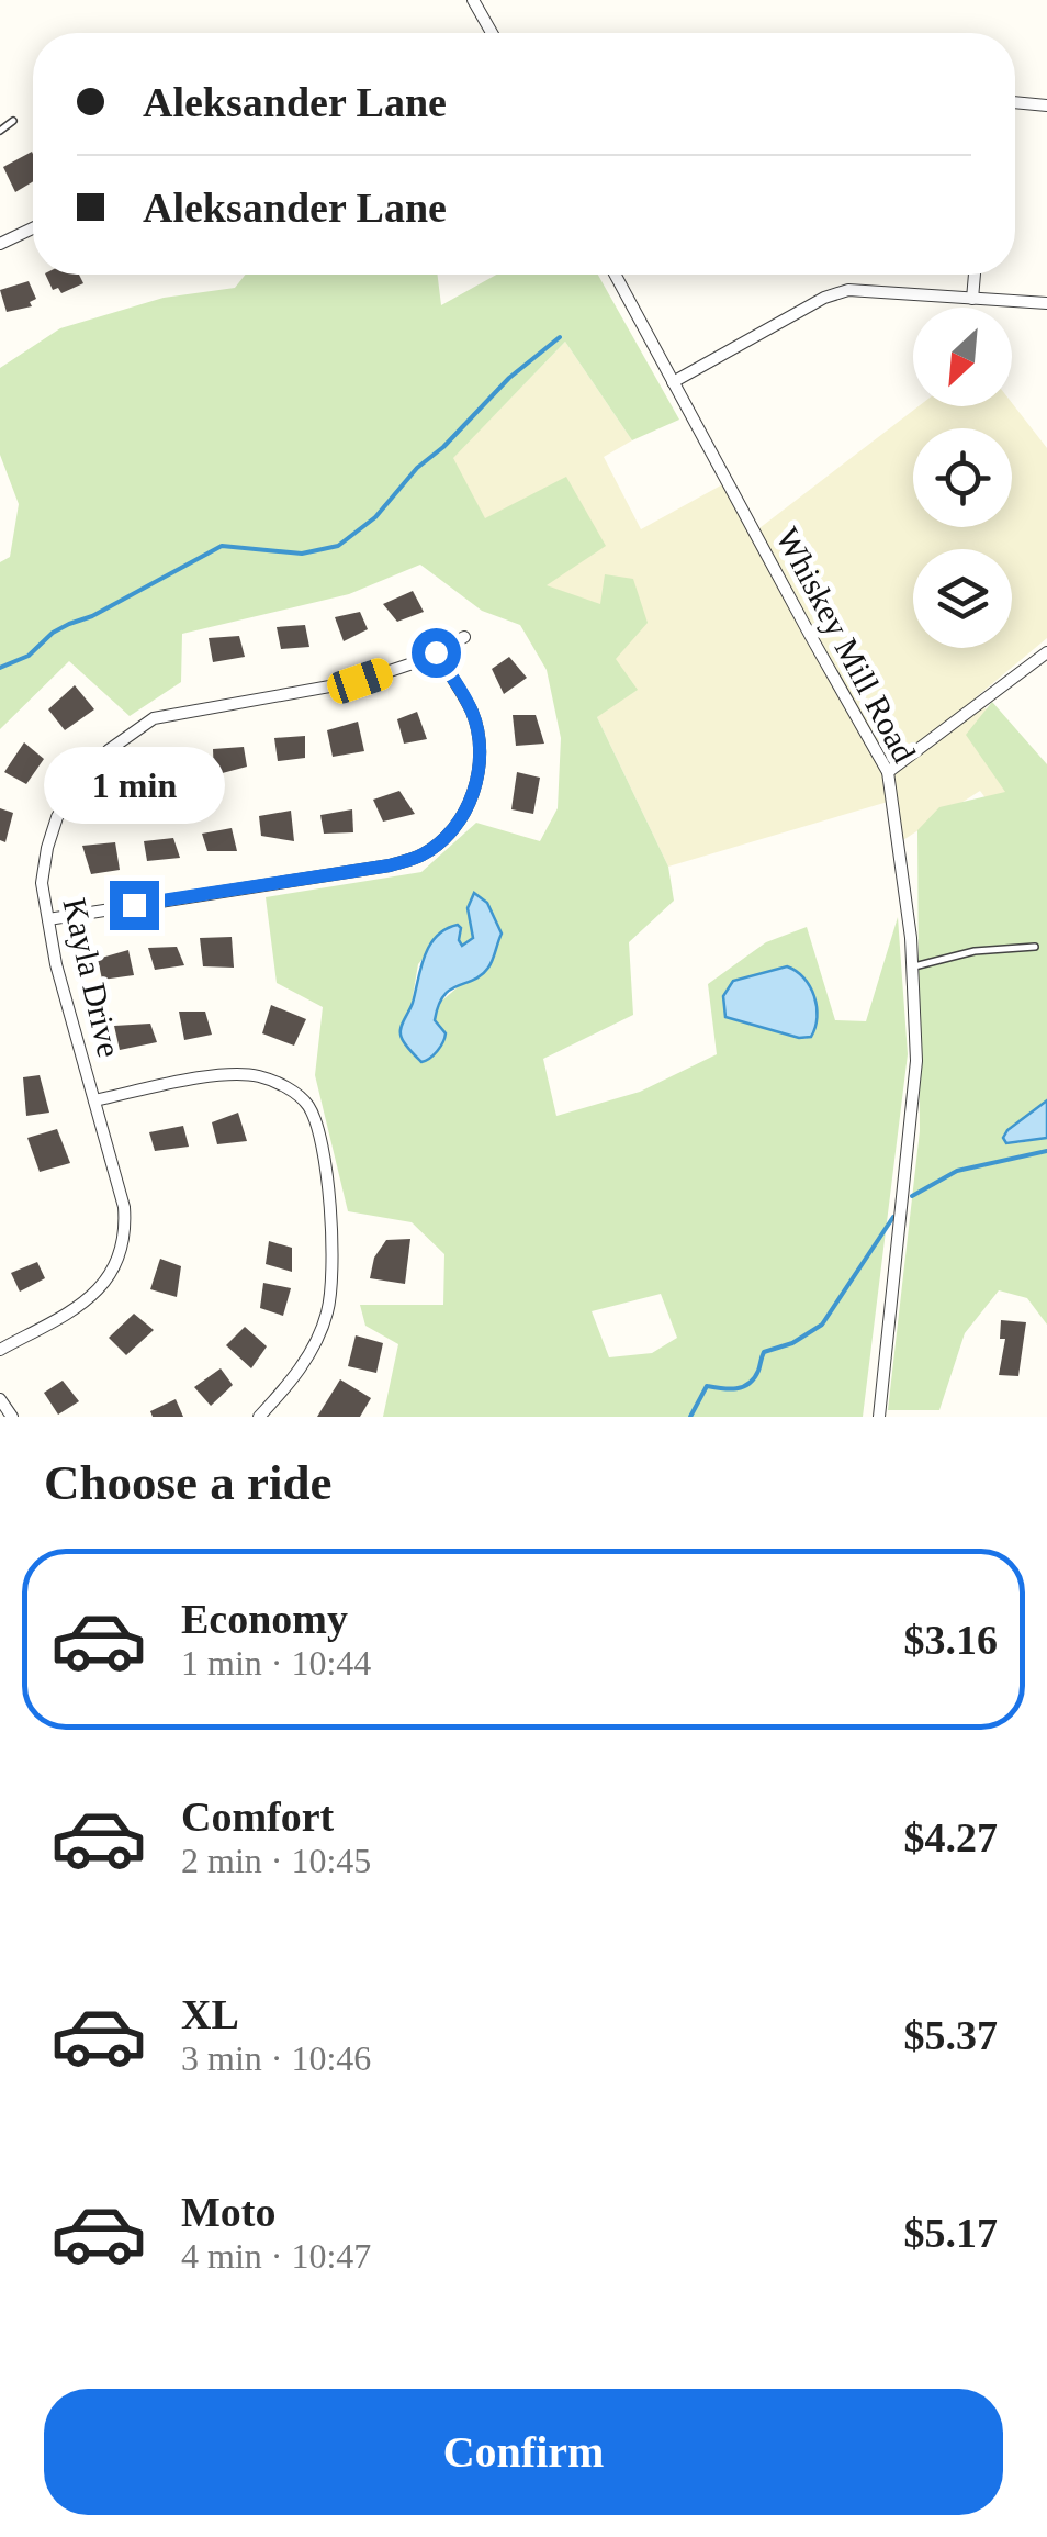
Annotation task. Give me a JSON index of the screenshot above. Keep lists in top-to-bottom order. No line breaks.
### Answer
{"streets":{"street":["Whiskey Mill Road","Kayla Drive"]},"north":"bottom left","page":{"banner":["Aleksander Lane","Aleksander Lane"],"bubble":"1 min","heading":"Choose a ride","list":[{"name":"Economy","note":"1 min · 10:44","value":"$3.16"},{"name":"Comfort","note":"2 min · 10:45","value":"$4.27"},{"name":"XL","note":"3 min · 10:46","value":"$5.37"},{"name":"Moto","note":"4 min · 10:47","value":"$5.17"}],"buttons":"Confirm"}}
